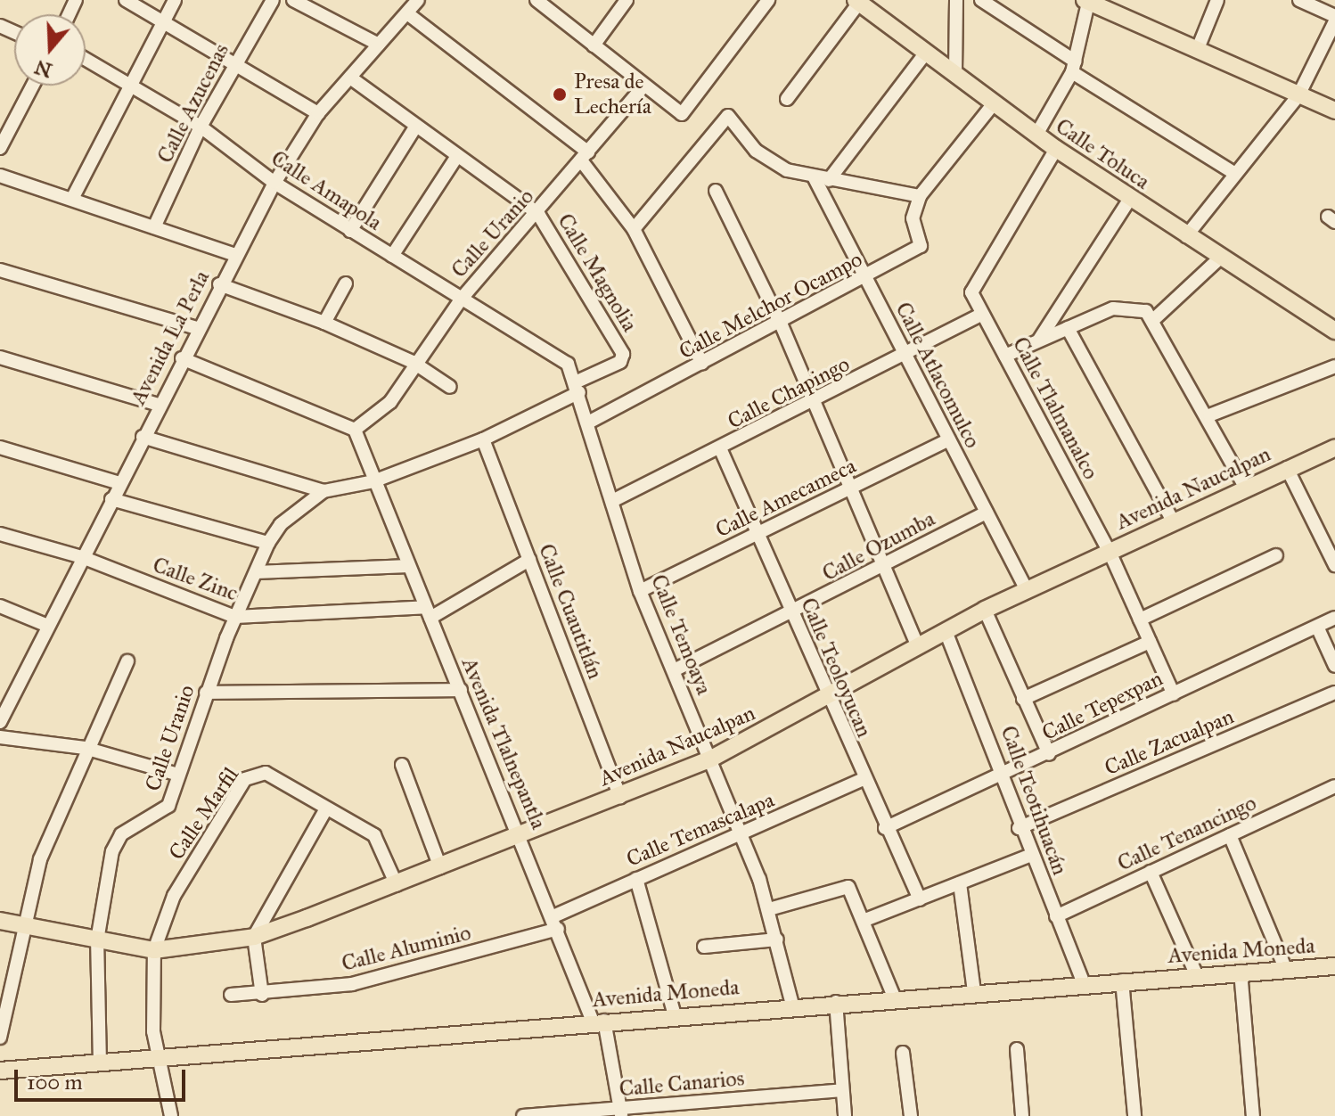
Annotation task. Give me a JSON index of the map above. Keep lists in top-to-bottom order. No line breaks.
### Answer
{"streets":{"main road":["Calle Toluca","Avenida Naucalpan","Avenida Moneda"],"street":["Calle Azucenas","Calle Amapola","Calle Uranio","Calle Magnolia","Calle Melchor Ocampo","Avenida La Perla","Calle Atlacomulco","Calle Chapingo","Calle Tlalmanalco","Calle Amecameca","Calle Ozumba","Calle Zinc","Calle Cuautitlán","Calle Temoaya","Calle Teoloyucan","Calle Tepexpan","Calle Zacualpan","Avenida Tlalnepantla","Calle Teotihuacán","Calle Marfil","Calle Temascalapa","Calle Tenancingo","Calle Aluminio","Calle Canarios"]},"crossings":[["Calle Azucenas","Calle Amapola"],["Calle Toluca","Calle Tlalmanalco"],["Calle Amapola","Calle Uranio"],["Calle Amapola","Avenida La Perla"],["Calle Amapola","Calle Temoaya"],["Calle Uranio","Calle Magnolia"],["Calle Uranio","Avenida Naucalpan"],["Calle Uranio","Calle Zinc"],["Calle Uranio","Avenida Moneda"],["Calle Magnolia","Avenida La Perla"],["Calle Magnolia","Calle Temoaya"],["Calle Melchor Ocampo","Calle Atlacomulco"],["Calle Melchor Ocampo","Calle Temoaya"],["Avenida La Perla","Calle Zinc"],["Calle Atlacomulco","Calle Chapingo"],["Calle Atlacomulco","Avenida Naucalpan"],["Calle Atlacomulco","Calle Amecameca"],["Calle Atlacomulco","Calle Ozumba"],["Calle Chapingo","Calle Tlalmanalco"],["Calle Chapingo","Calle Temoaya"],["Calle Chapingo","Calle Teoloyucan"],["Calle Tlalmanalco","Avenida Naucalpan"],["Calle Tlalmanalco","Calle Tepexpan"],["Avenida Naucalpan","Calle Cuautitlán"],["Avenida Naucalpan","Calle Temoaya"],["Avenida Naucalpan","Calle Teoloyucan"],["Avenida Naucalpan","Avenida Tlalnepantla"],["Avenida Naucalpan","Calle Teotihuacán"],["Avenida Naucalpan","Calle Marfil"],["Calle Amecameca","Calle Temoaya"],["Calle Amecameca","Calle Teoloyucan"],["Calle Ozumba","Calle Temoaya"],["Calle Ozumba","Calle Teoloyucan"],["Calle Zinc","Avenida Tlalnepantla"],["Calle Temoaya","Calle Temascalapa"],["Calle Temoaya","Avenida Moneda"],["Calle Teoloyucan","Calle Tepexpan"],["Calle Teoloyucan","Calle Temascalapa"],["Calle Tepexpan","Calle Teotihuacán"],["Calle Zacualpan","Calle Teotihuacán"],["Avenida Tlalnepantla","Calle Temascalapa"],["Avenida Tlalnepantla","Calle Aluminio"],["Avenida Tlalnepantla","Avenida Moneda"],["Avenida Tlalnepantla","Calle Canarios"],["Calle Teotihuacán","Calle Tenancingo"],["Calle Teotihuacán","Avenida Moneda"],["Calle Marfil","Avenida Moneda"]],"places":["Presa de Lechería"],"scale_bar":"100 m","north":"bottom"}
